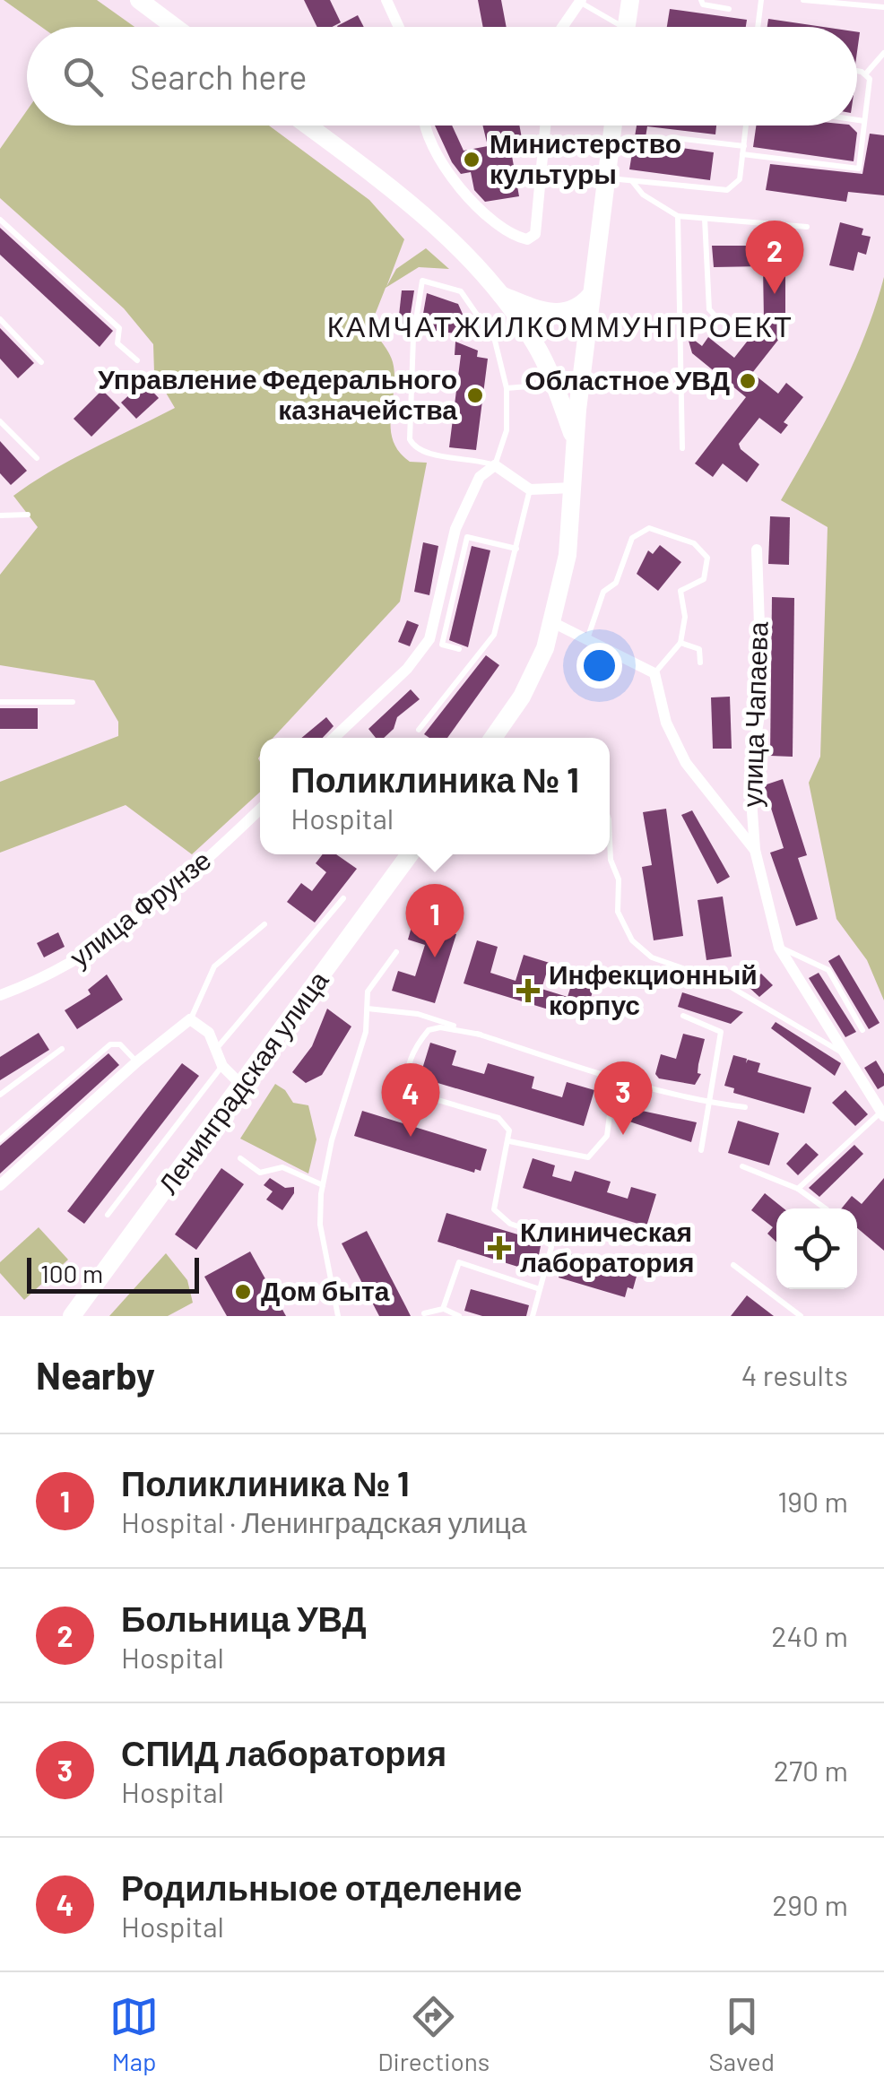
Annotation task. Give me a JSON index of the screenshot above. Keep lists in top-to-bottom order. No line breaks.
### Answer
{"streets":{"main road":["Ленинградская улица"],"street":["улица Чапаева","улица Фрунзе"]},"districts":["КАМЧАТЖИЛКОММУНПРОЕКТ"],"places":{"other":["Министерство культуры","Областное УВД","Управление Федерального казначейства","Дом быта"],"health":["Инфекционный корпус","Клиническая лаборатория"]},"scale_bar":"100 m","page":{"search":"Search here","pins":["2","1","3","4"],"popup":["Поликлиника № 1","Hospital"],"scale":"100 m","heading":["Nearby","4 results"],"list":[{"mark":"1","name":"Поликлиника № 1","note":"Hospital · Ленинградская улица","value":"190 m"},{"mark":"2","name":"Больница УВД","note":"Hospital","value":"240 m"},{"mark":"3","name":"СПИД лаборатория","note":"Hospital","value":"270 m"},{"mark":"4","name":"Родильныое отделение","note":"Hospital","value":"290 m"}],"nav":["Map","Directions","Saved"]}}
